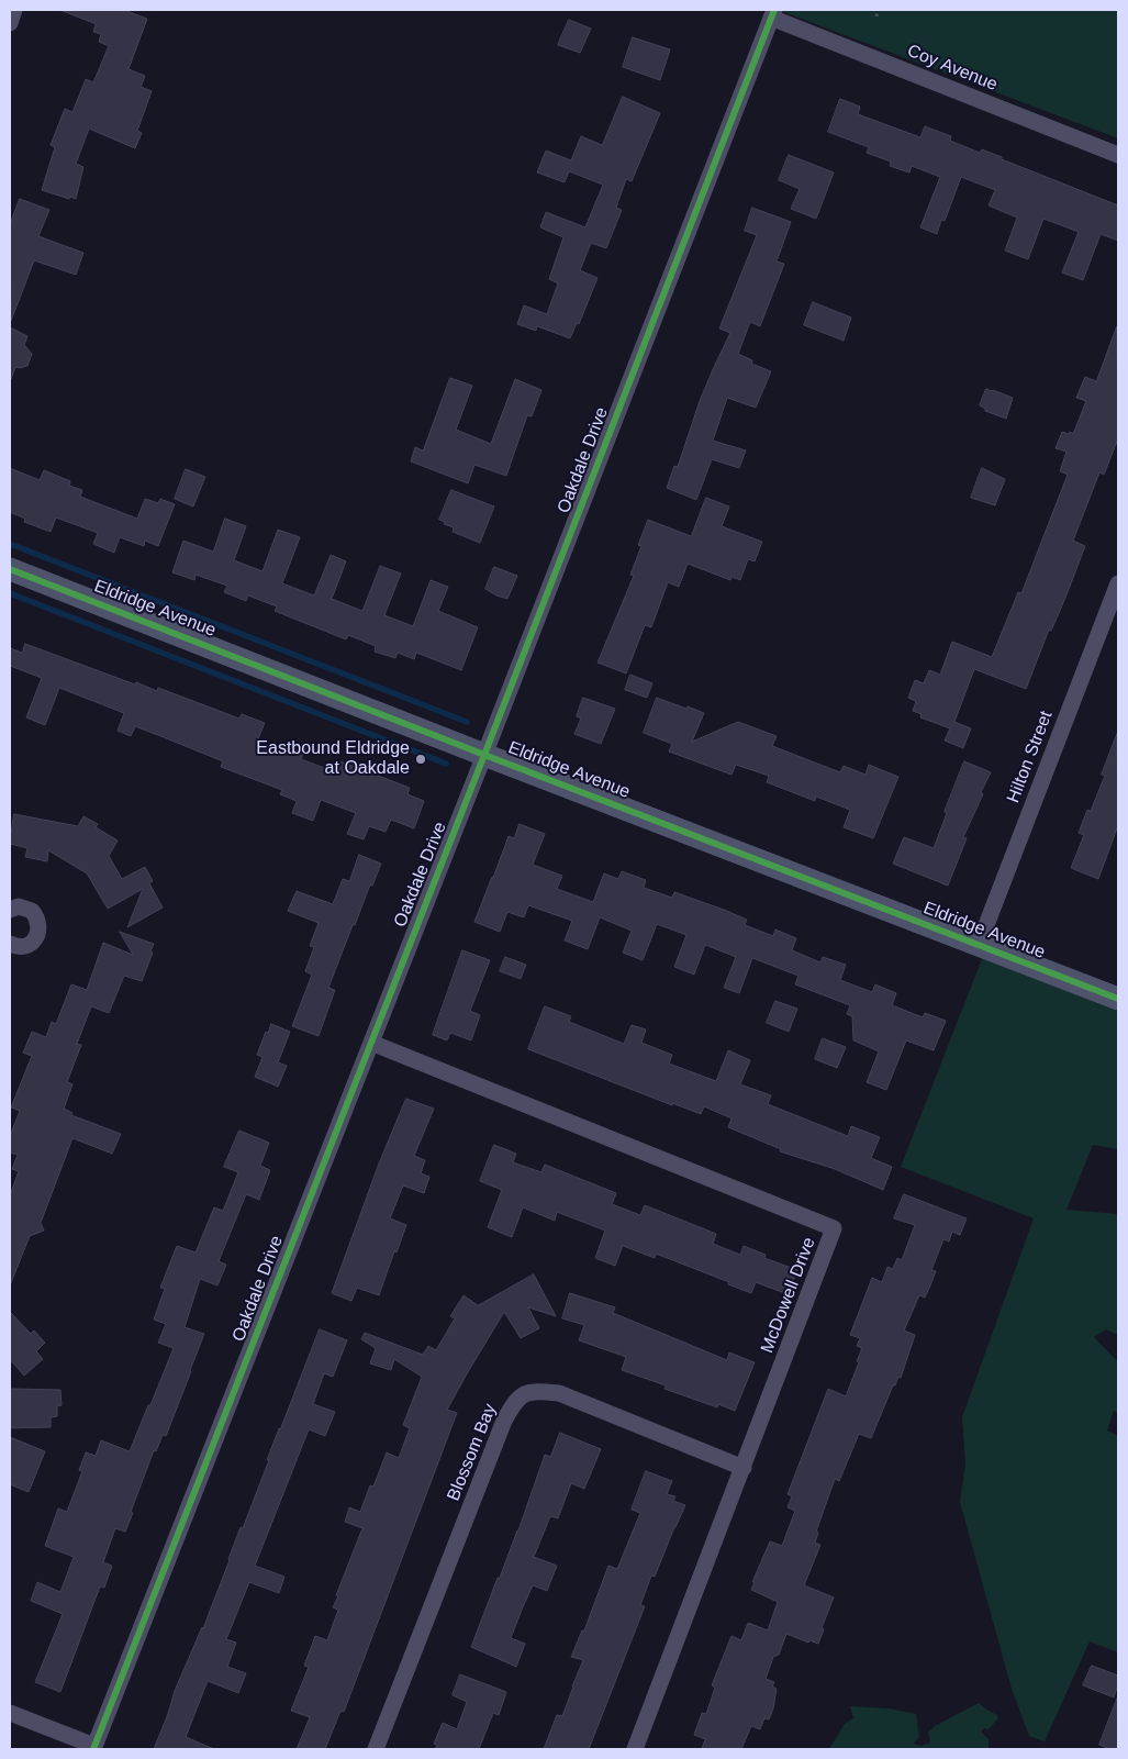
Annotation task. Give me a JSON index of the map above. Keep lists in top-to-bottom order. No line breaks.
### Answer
{"streets":{"street":["Coy Avenue","Oakdale Drive","Eldridge Avenue","Hilton Street","McDowell Drive","Blossom Bay"]},"crossings":[["Coy Avenue","Oakdale Drive"],["Oakdale Drive","Eldridge Avenue"],["Oakdale Drive","McDowell Drive"],["Eldridge Avenue","Hilton Street"],["McDowell Drive","Blossom Bay"]],"places":["Eastbound Eldridge at Oakdale"]}
